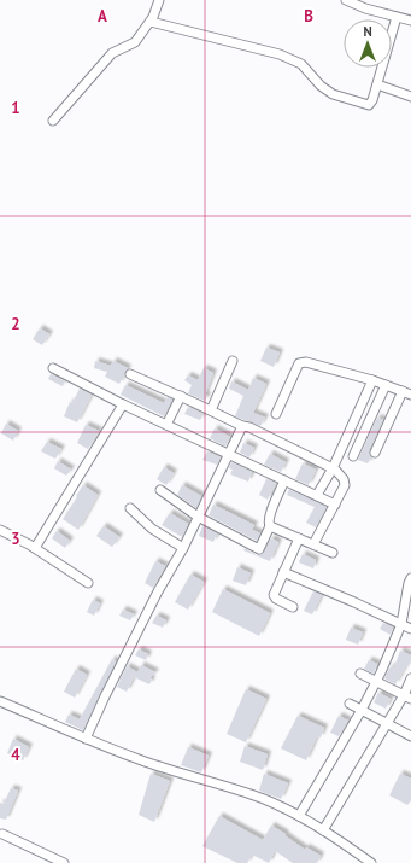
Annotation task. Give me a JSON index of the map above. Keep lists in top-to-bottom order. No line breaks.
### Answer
{"north":"top","grid":{"columns":["A","B"],"rows":["1","2","3","4"]}}
